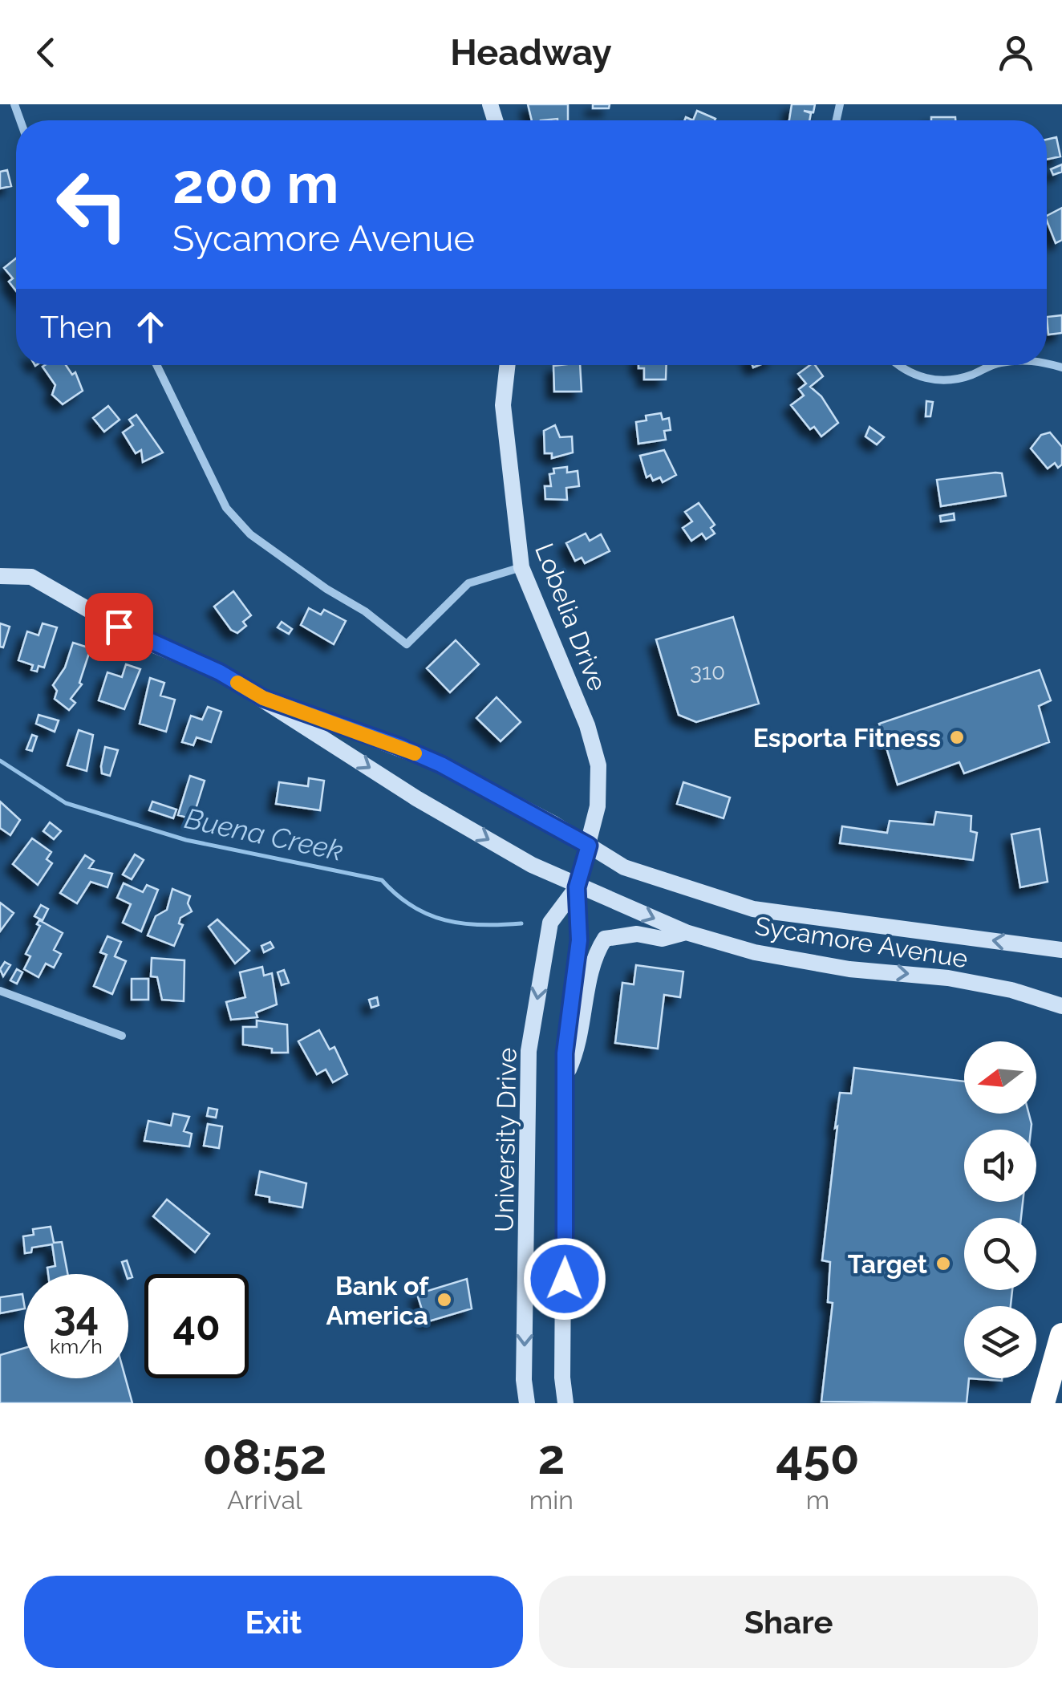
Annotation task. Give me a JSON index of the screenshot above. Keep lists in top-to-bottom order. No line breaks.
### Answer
{"streets":{"main road":["Lobelia Drive","Sycamore Avenue","University Drive"]},"crossings":[["Lobelia Drive","Sycamore Avenue"],["Lobelia Drive","University Drive"],["Sycamore Avenue","University Drive"]],"water":["Buena Creek"],"places":["Esporta Fitness","Target","Bank of America"],"house_numbers":["310"],"north":"left","page":{"header":"Headway","turn":["200 m","Sycamore Avenue"],"then":"Then","speed":"34 km/h","limit":"40","eta":["08:52","Arrival","2","min","450","m"],"buttons":["Exit","Share"]}}
